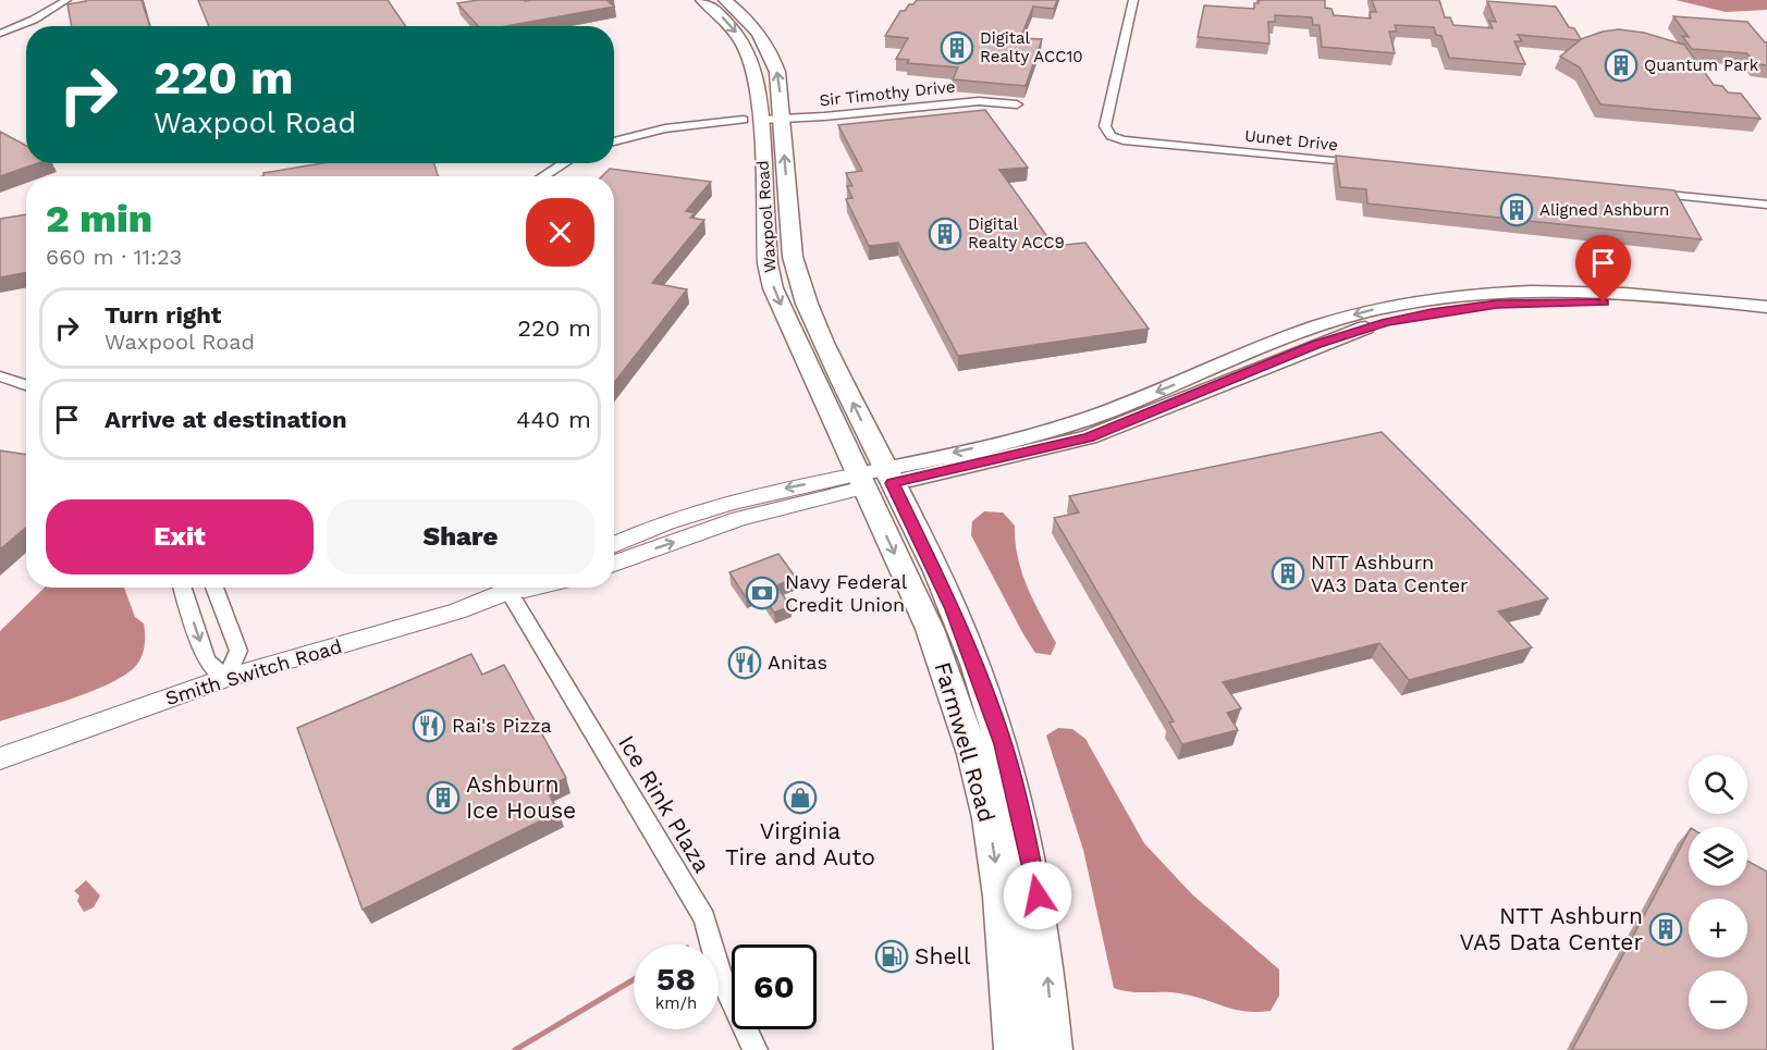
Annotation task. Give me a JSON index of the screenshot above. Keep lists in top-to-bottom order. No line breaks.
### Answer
{"streets":{"main road":["Waxpool Road","Farmwell Road"],"street":["Sir Timothy Drive","Uunet Drive","Smith Switch Road","Ice Rink Plaza"]},"crossings":[["Sir Timothy Drive","Waxpool Road"],["Waxpool Road","Farmwell Road"],["Smith Switch Road","Ice Rink Plaza"]],"places":{"building":["Digital Realty ACC10","Quantum Park","Aligned Ashburn","Digital Realty ACC9","NTT Ashburn VA3 Data Center","Ashburn Ice House","NTT Ashburn VA5 Data Center"],"bank":["Navy Federal Credit Union"],"restaurant":["Anitas","Rai's Pizza"],"shop":["Virginia Tire and Auto"],"fuel station":["Shell"]},"page":{"turn":["220 m","Waxpool Road"],"heading":["2 min","660 m · 11:23"],"list":[{"name":"Turn right","note":"Waxpool Road","value":"220 m"},{"name":"Arrive at destination","value":"440 m"}],"buttons":["Exit","Share"],"map_buttons":["+","−"],"speed":"58 km/h","limit":"60"}}
